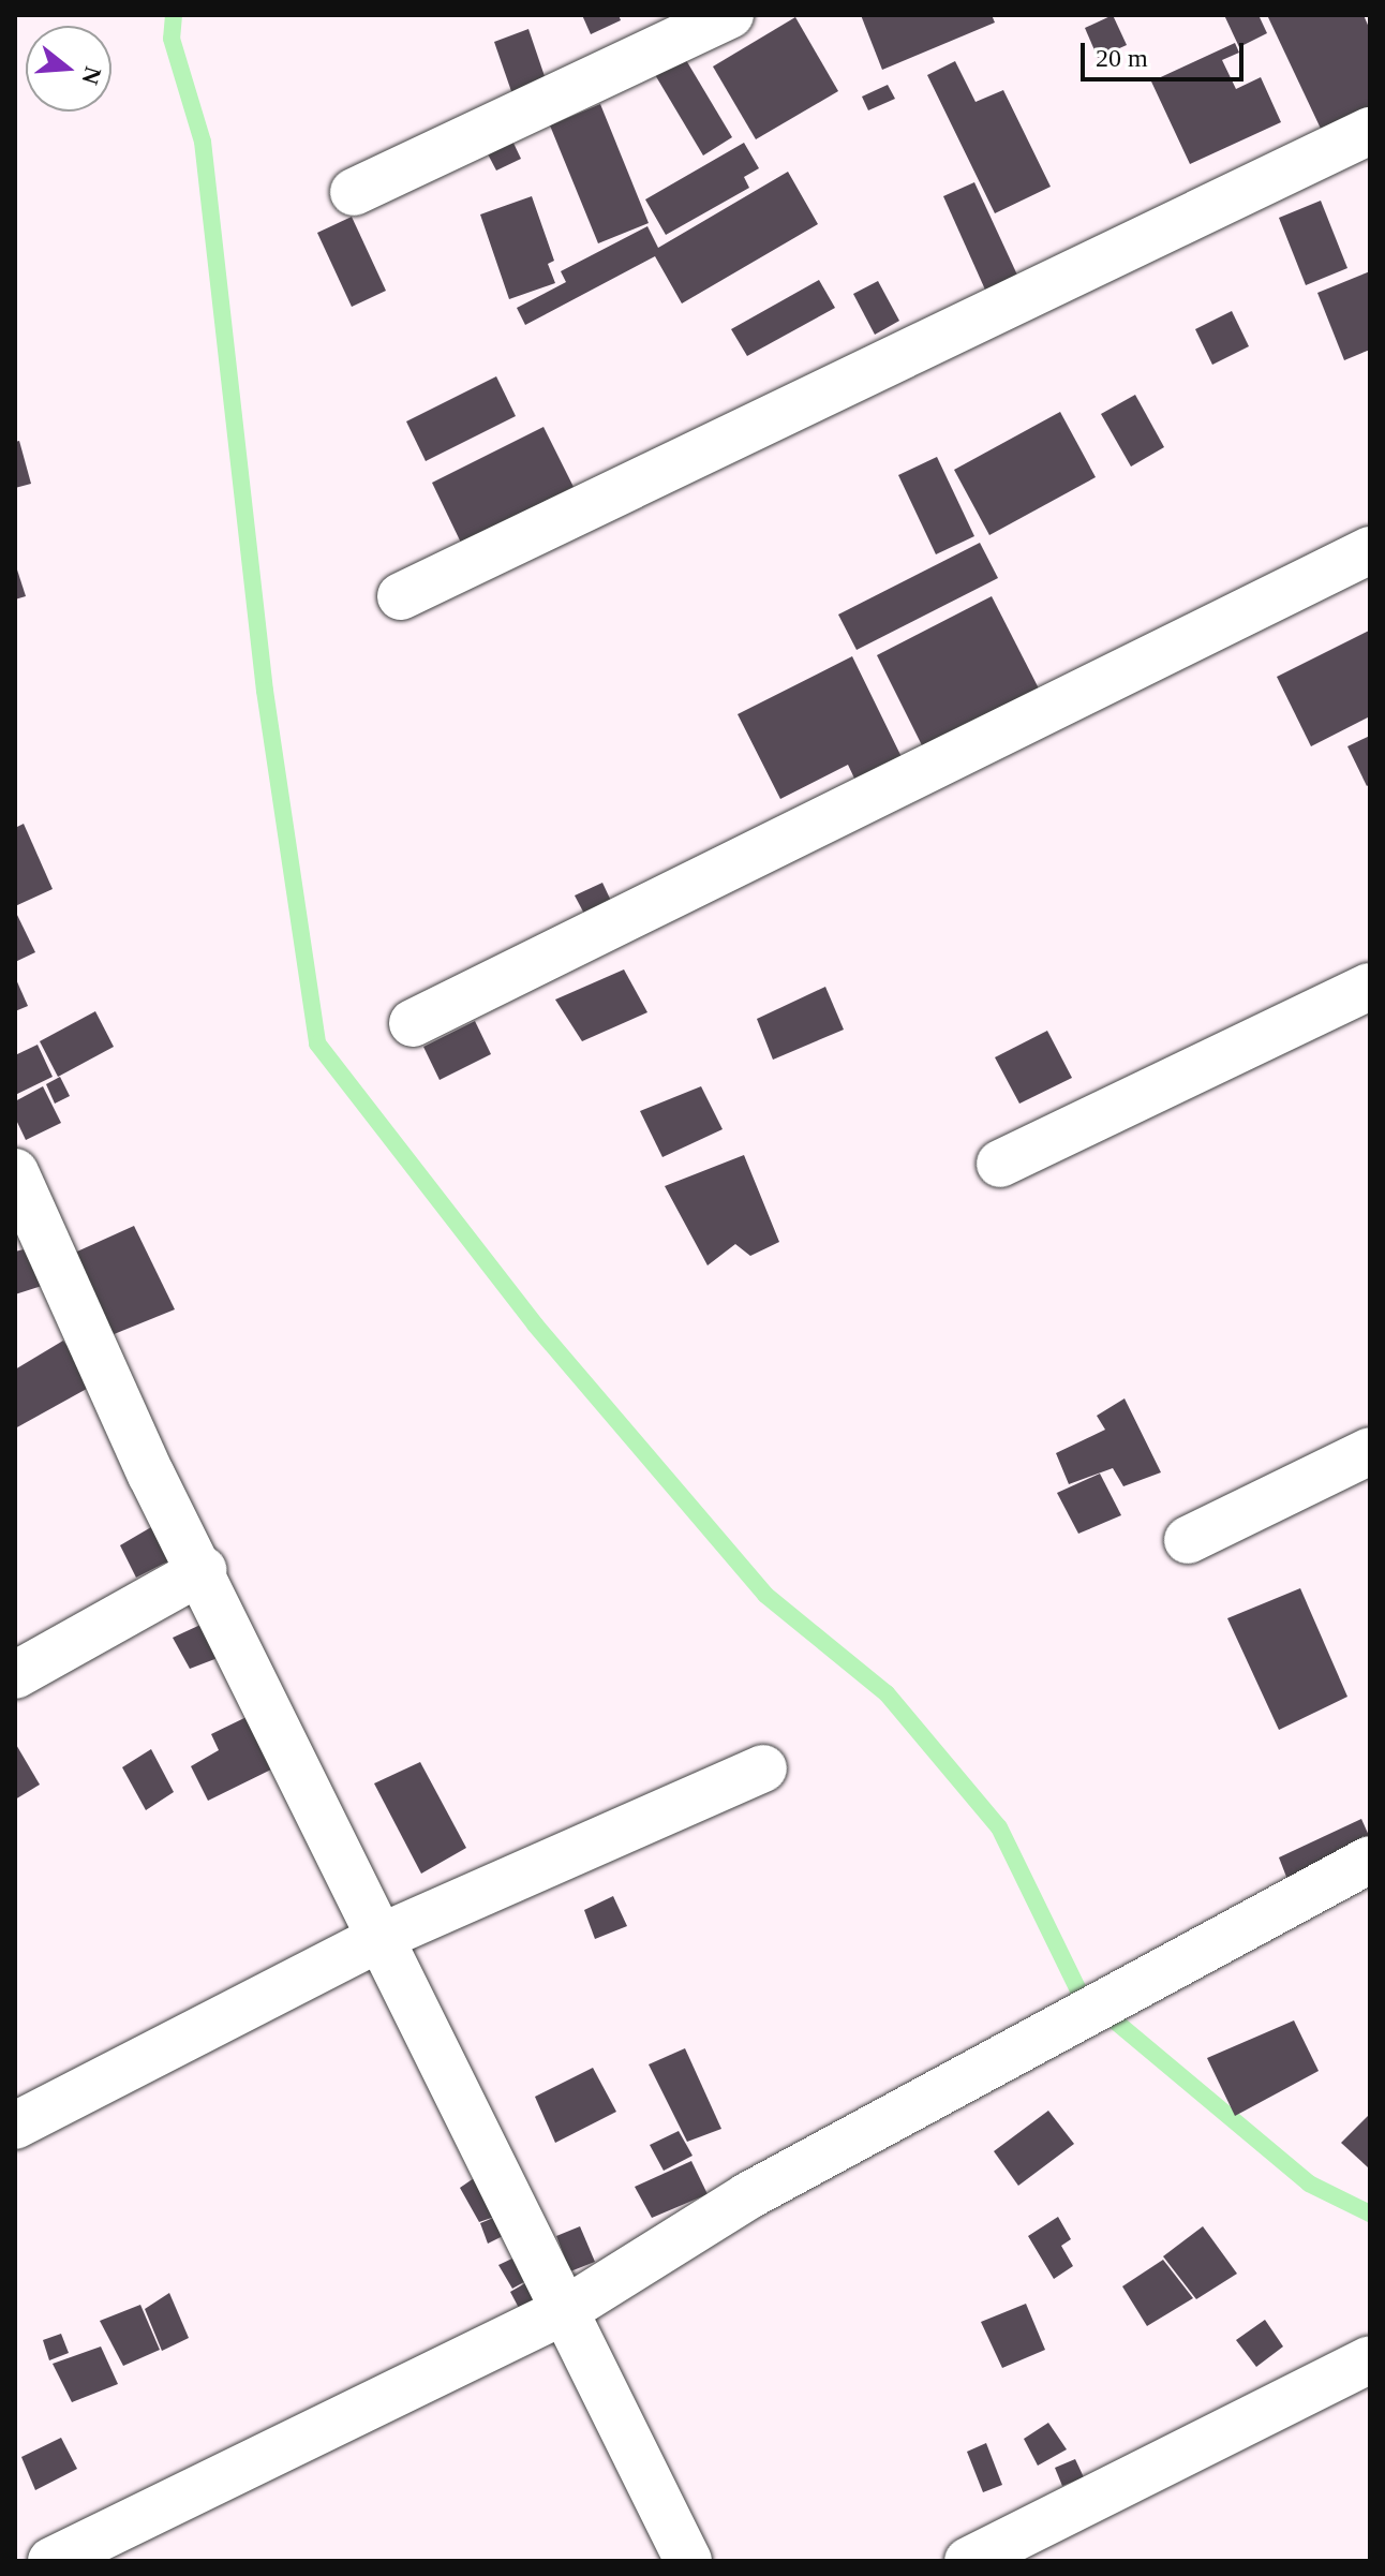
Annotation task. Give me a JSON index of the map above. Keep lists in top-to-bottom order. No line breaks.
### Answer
{"scale_bar":"20 m","north":"right"}
